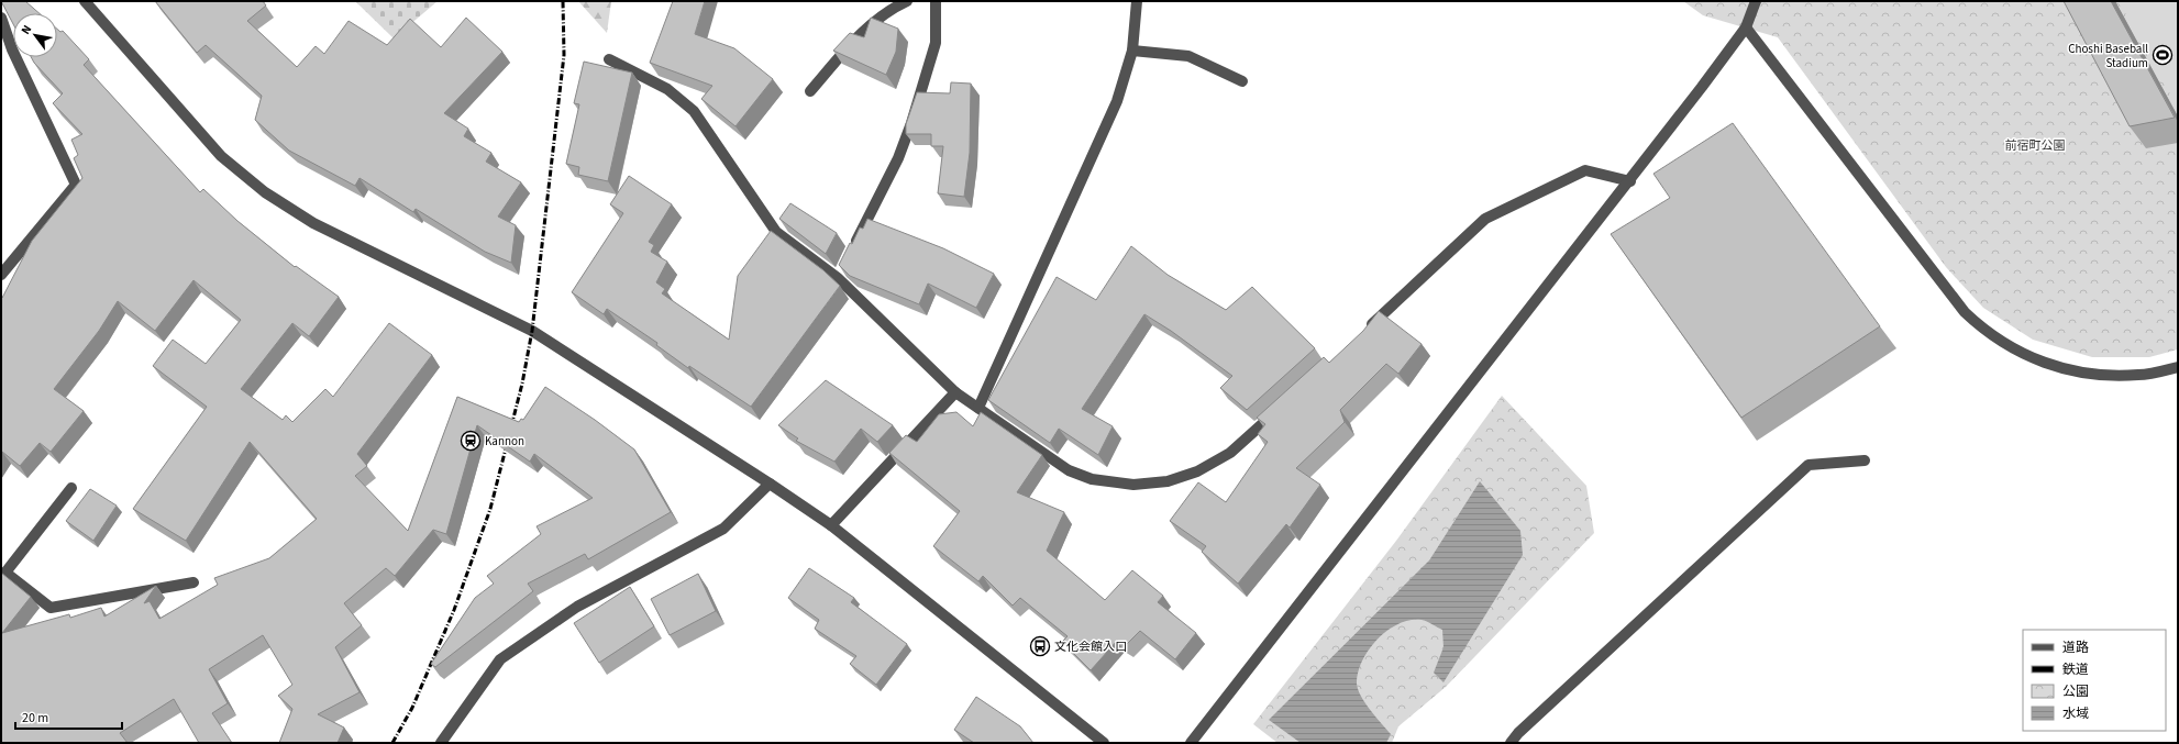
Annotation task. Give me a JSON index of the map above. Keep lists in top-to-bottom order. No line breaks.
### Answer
{"parks":["前宿町公園"],"places":{"sports":["Choshi Baseball Stadium"],"station":["Kannon"],"bus stop":["文化会館入口"]},"legend":["道路","鉄道","公園","水域"],"scale_bar":"20 m","north":"top left"}
